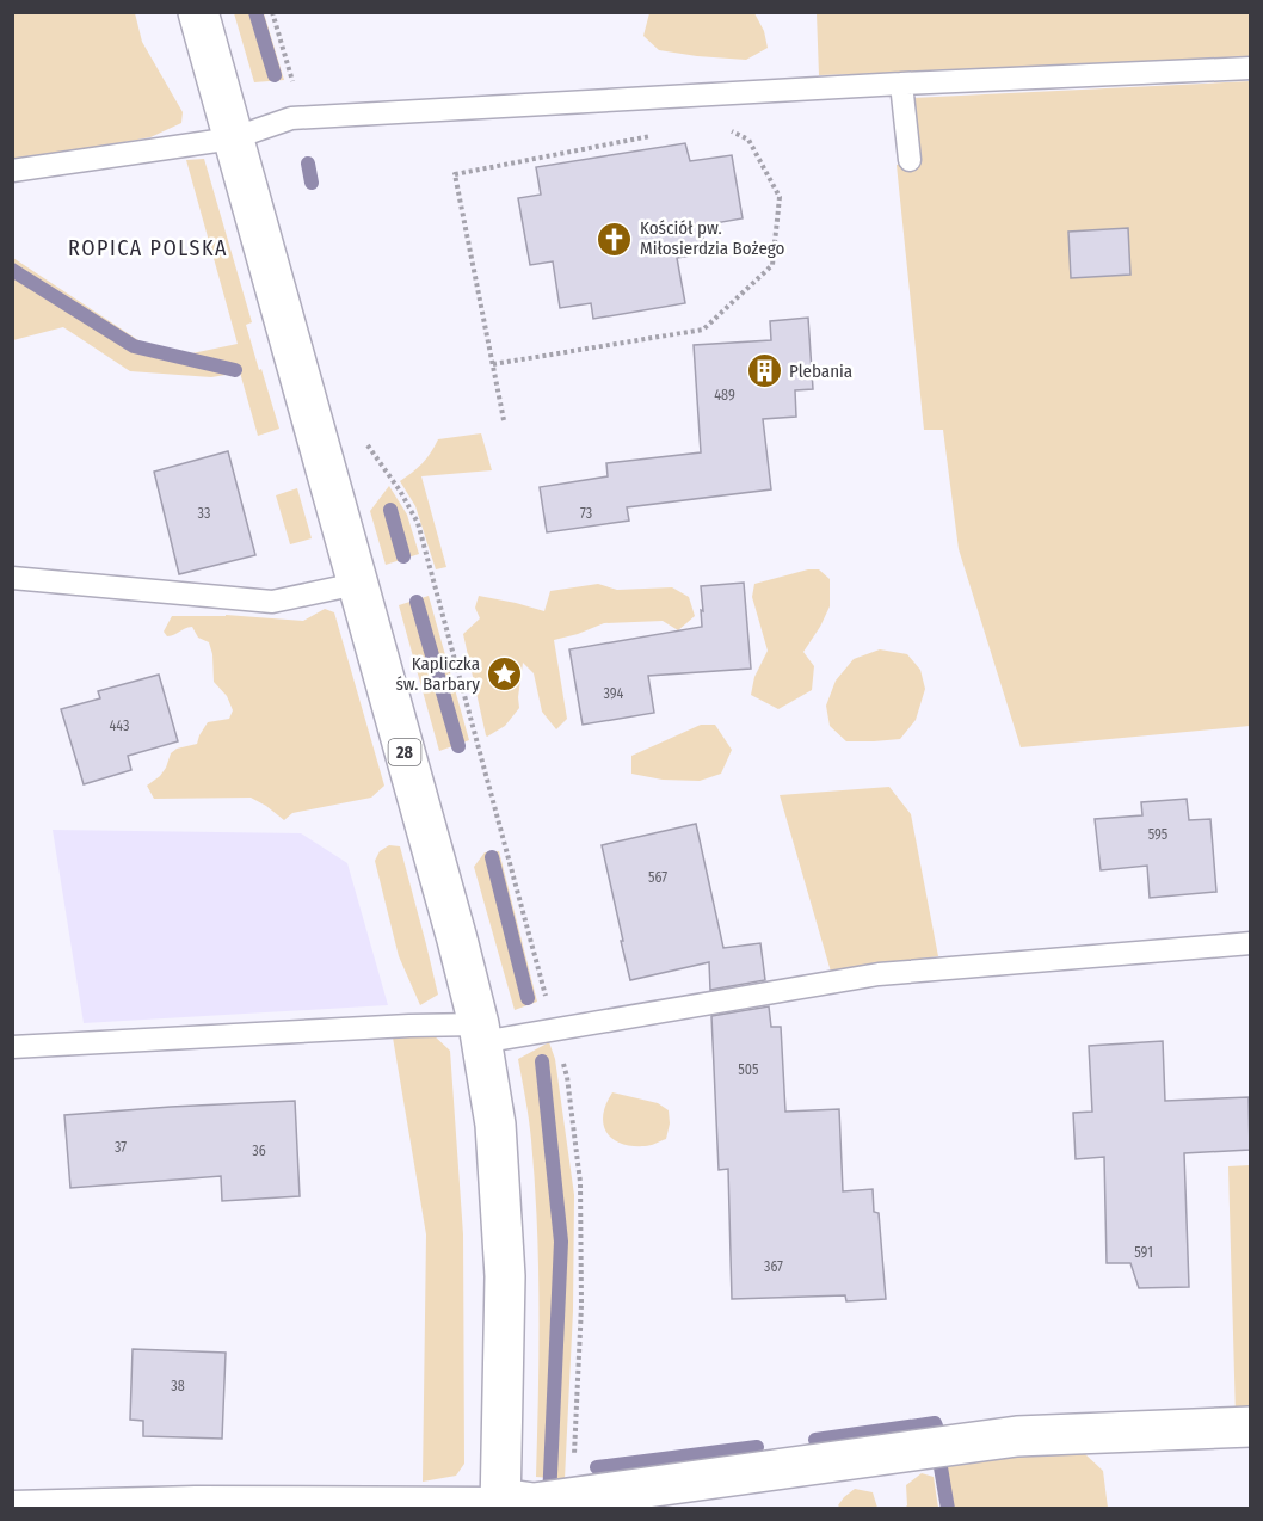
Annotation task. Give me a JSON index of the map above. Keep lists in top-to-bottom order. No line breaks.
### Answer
{"streets":{"main road":["28"]},"districts":["ROPICA POLSKA"],"places":{"church":["Kościół pw. Miłosierdzia Bożego"],"building":["Plebania"],"place":["Kapliczka św. Barbary"]},"house_numbers":["489","33","73","394","443","595","567","505","37","36","591","367","38"]}
